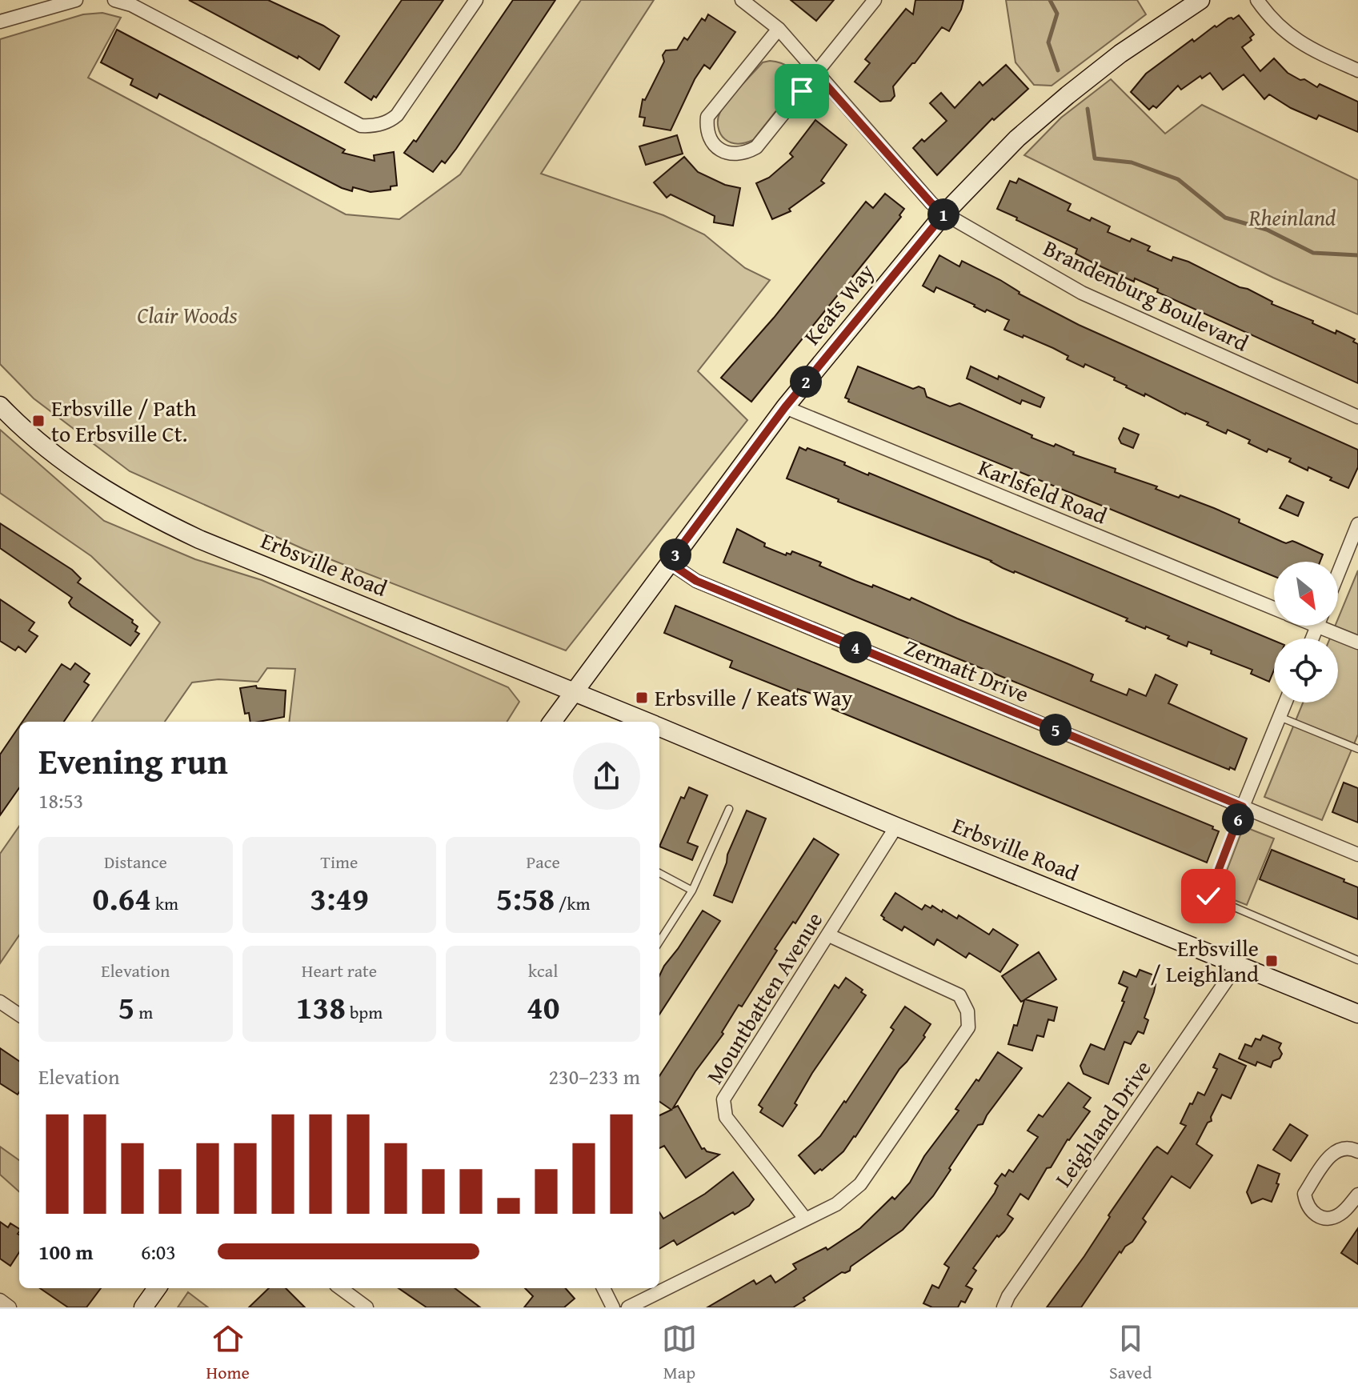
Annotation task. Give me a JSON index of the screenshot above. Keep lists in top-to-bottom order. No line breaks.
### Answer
{"streets":{"main road":["Keats Way","Erbsville Road"],"street":["Brandenburg Boulevard","Karlsfeld Road","Zermatt Drive","Mountbatten Avenue","Leighland Drive"]},"crossings":[["Brandenburg Boulevard","Keats Way"],["Keats Way","Karlsfeld Road"],["Keats Way","Erbsville Road"],["Keats Way","Zermatt Drive"],["Erbsville Road","Mountbatten Avenue"],["Erbsville Road","Leighland Drive"]],"parks":["Rheinland","Clair Woods"],"places":{"transit":["Erbsville / Path to Erbsville Ct.","Erbsville / Keats Way","Erbsville / Leighland"]},"north":"bottom right","page":{"pins":["1","2","3","4","5","6"],"heading":["Evening run","18:53"],"stats":[["Distance","0.64 km"],["Time","3:49"],["Pace","5:58 /km"],["Elevation","5 m"],["Heart rate","138 bpm"],["kcal","40"]],"chart":["Elevation","230–233 m"],"list":[{"name":"100 m","note":"6:03"}],"tabs":["Home","Map","Saved"]}}
